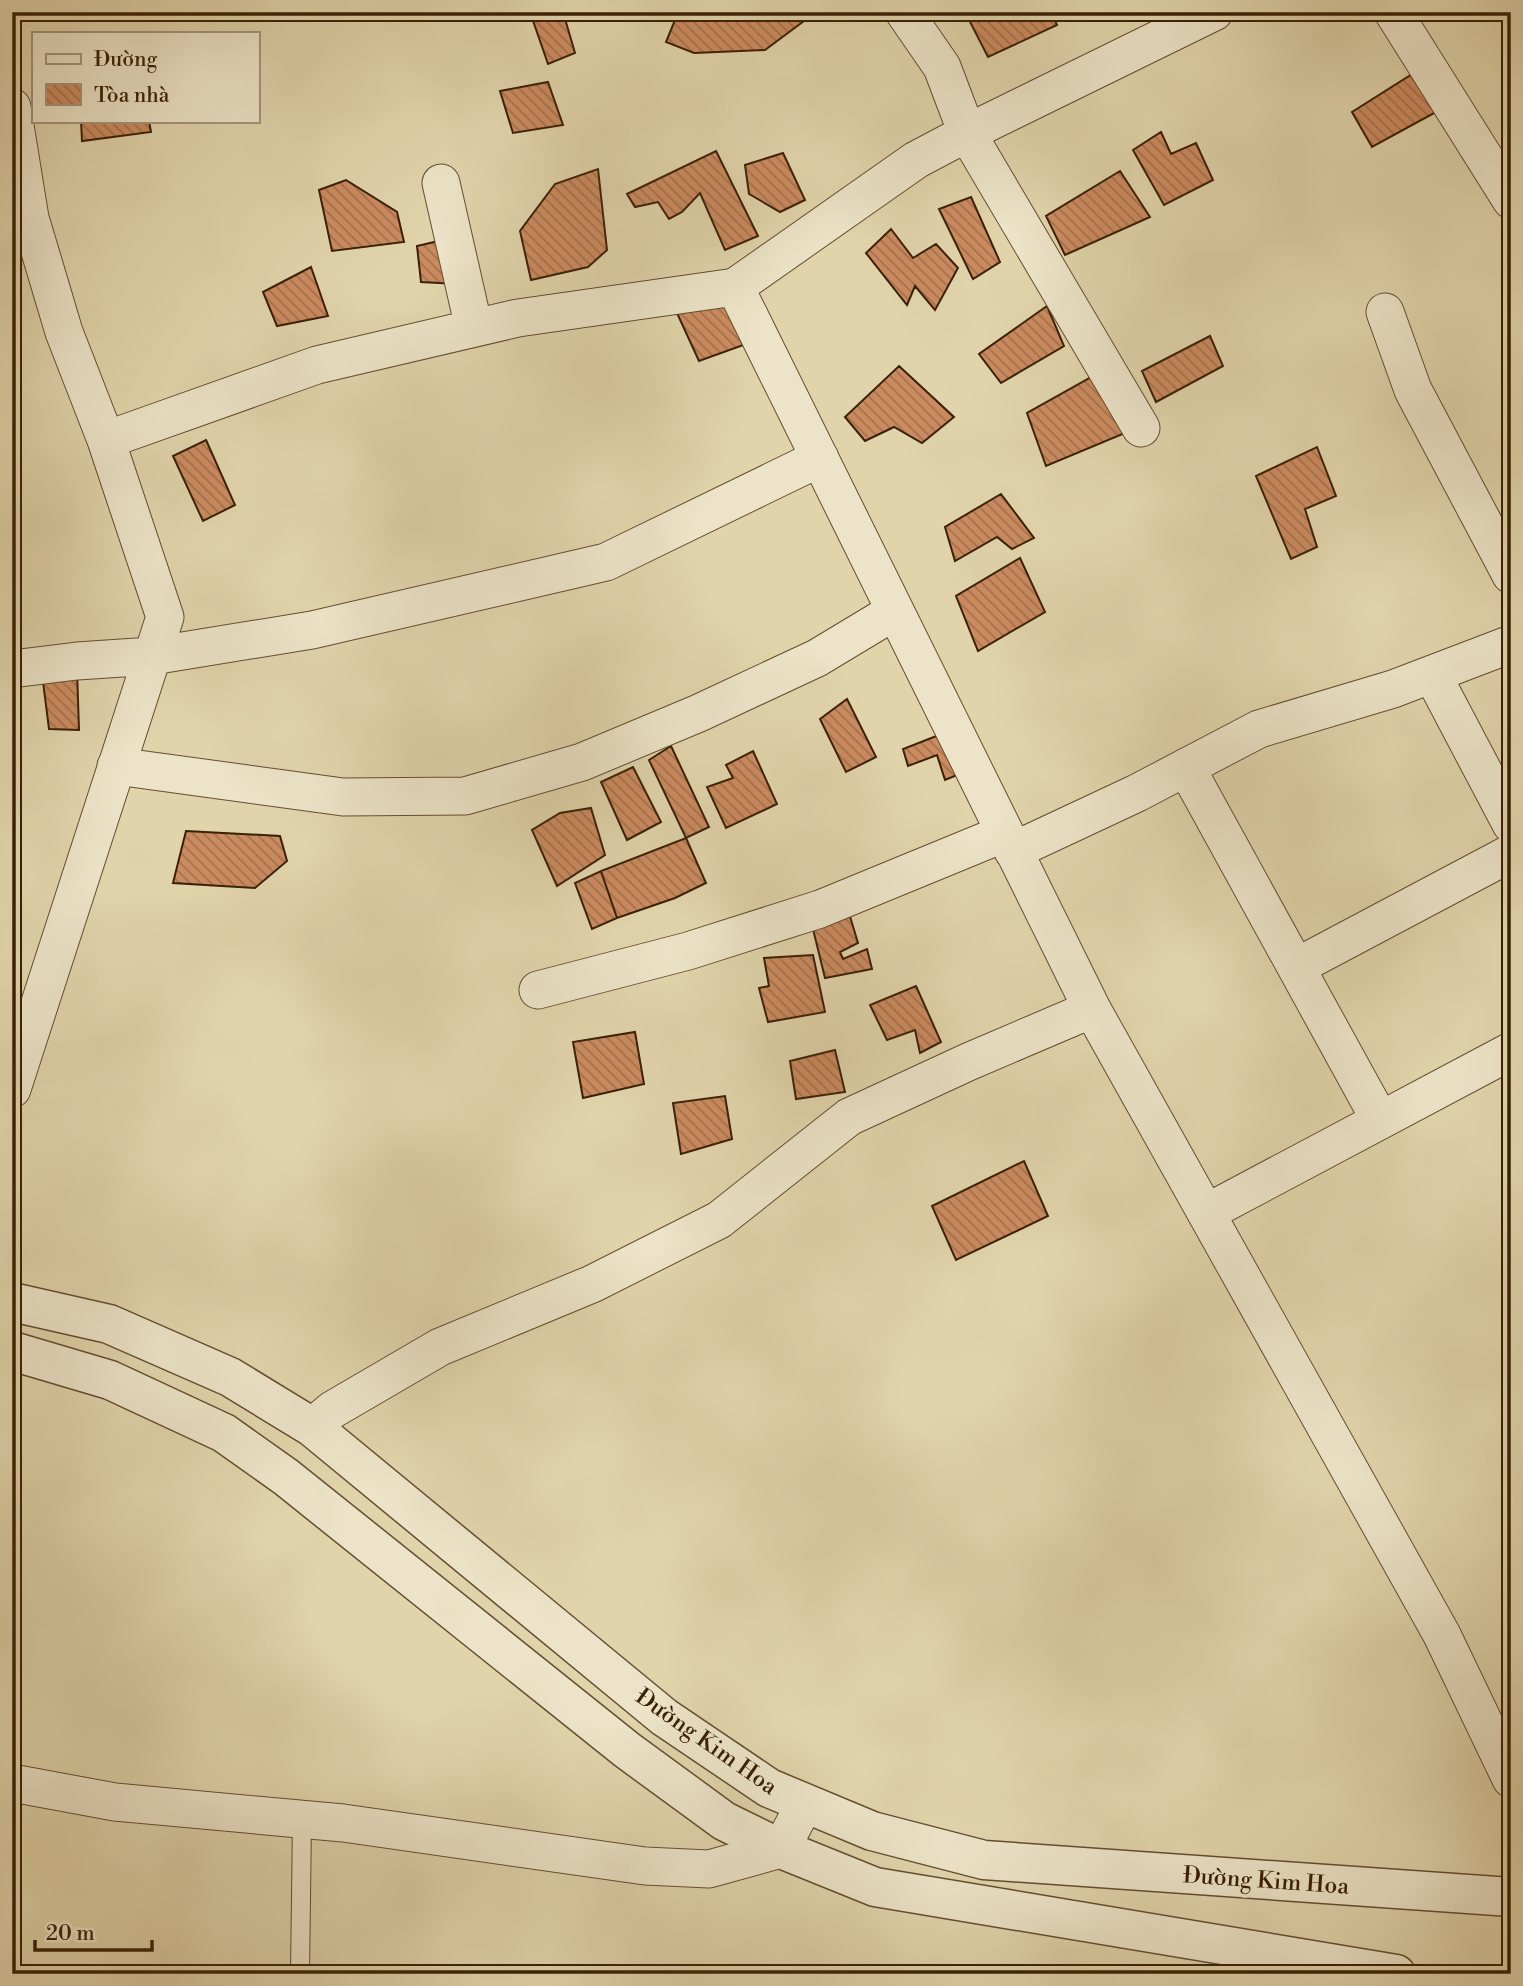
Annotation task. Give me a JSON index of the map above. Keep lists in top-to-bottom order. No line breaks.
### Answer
{"streets":{"street":["Đường Kim Hoa"]},"legend":["Đường","Tòa nhà"],"scale_bar":"20 m"}
